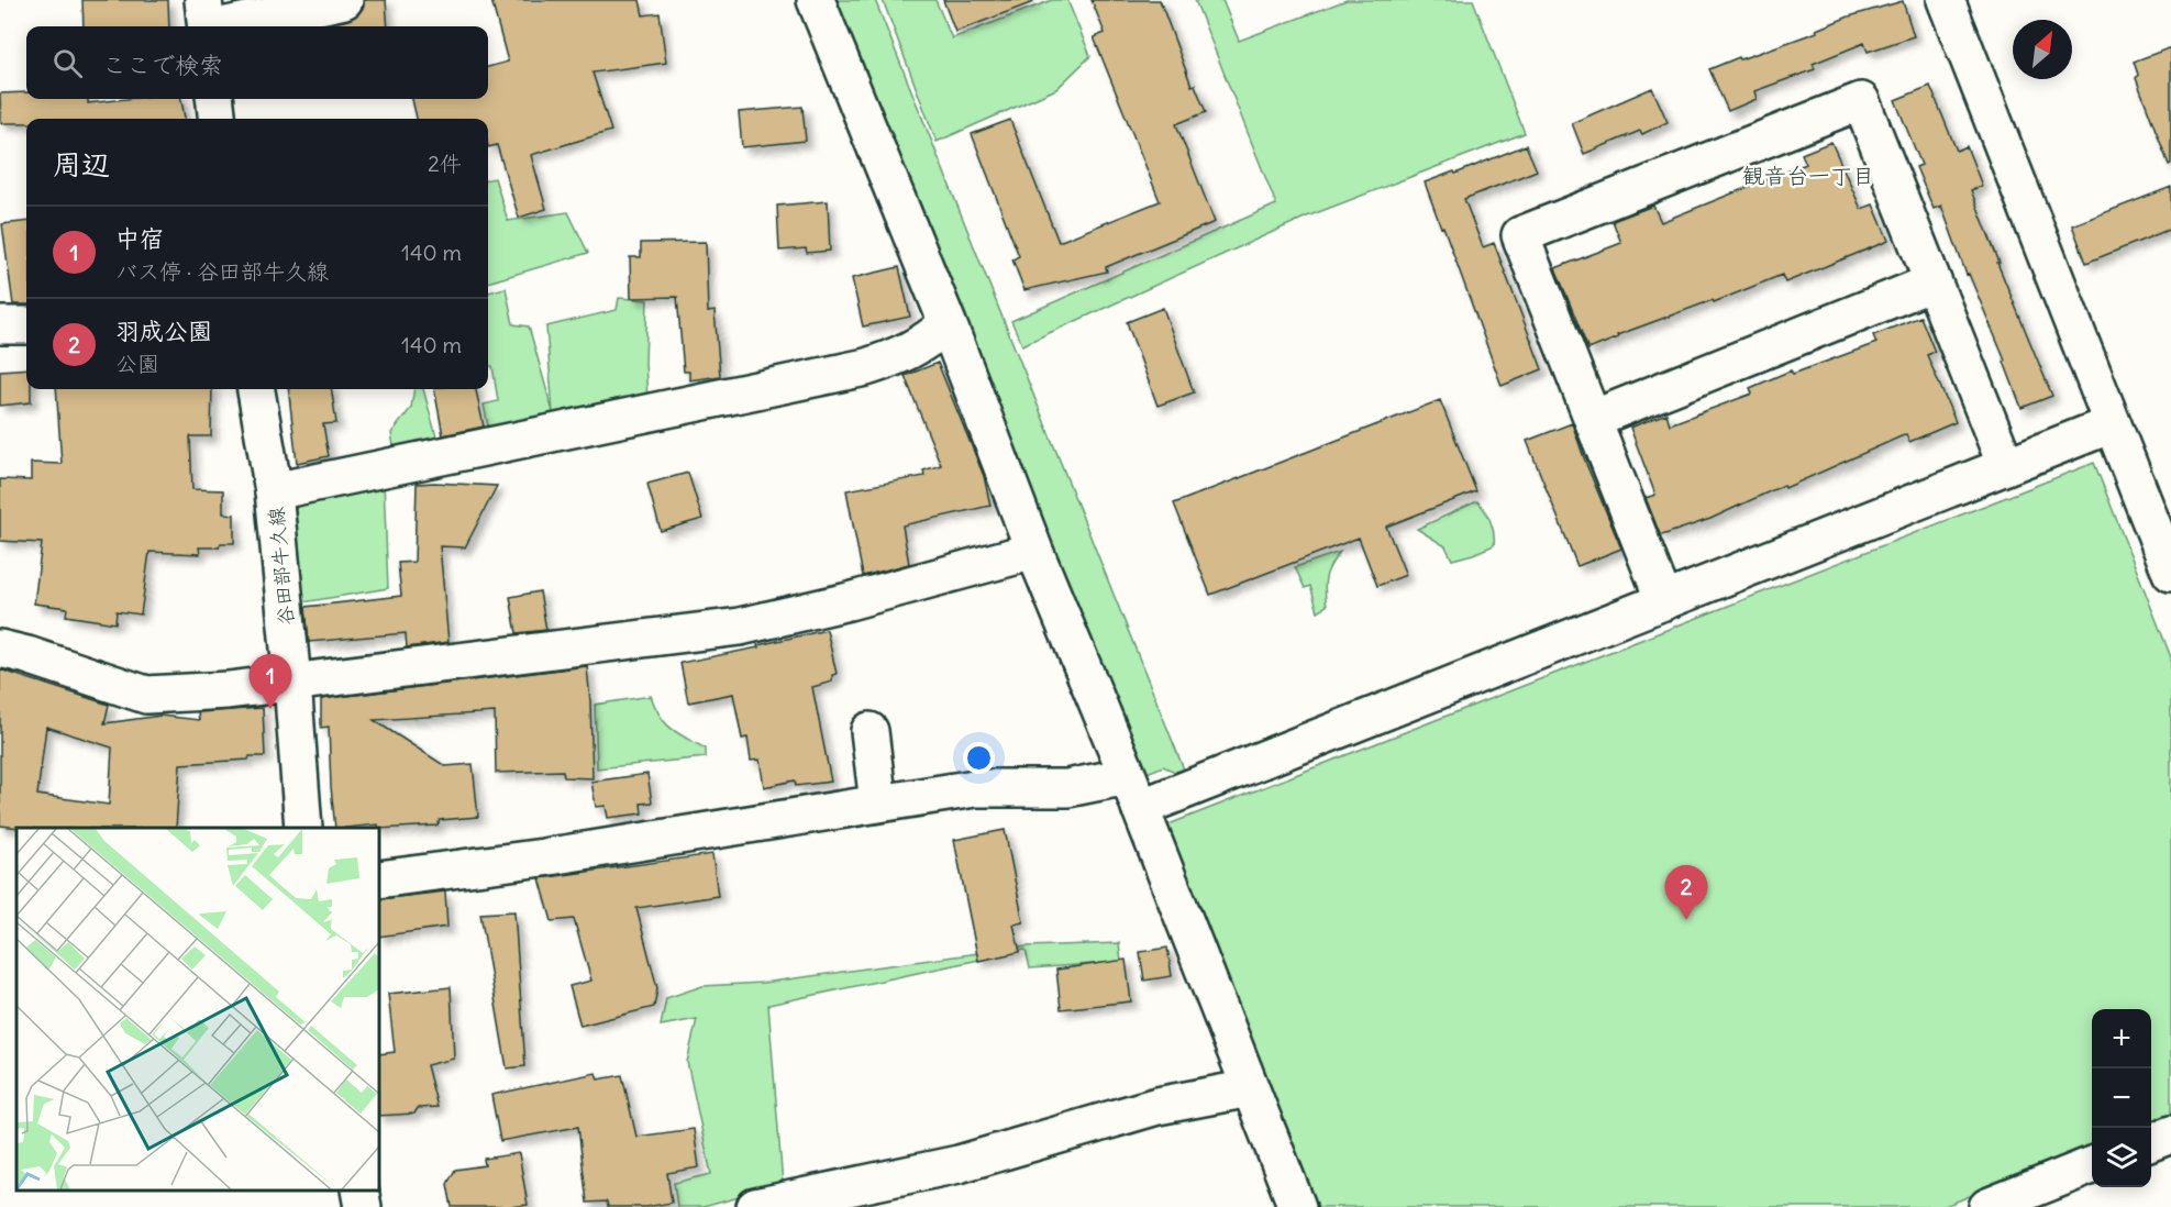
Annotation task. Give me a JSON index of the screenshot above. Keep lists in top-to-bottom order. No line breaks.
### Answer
{"streets":{"street":["谷田部牛久線"]},"districts":["観音台一丁目"],"north":"top right","page":{"search":"ここで検索","heading":["周辺","2件"],"list":[{"mark":"1","name":"中宿","note":"バス停 · 谷田部牛久線","value":"140 m"},{"mark":"2","name":"羽成公園","note":"公園","value":"140 m"}],"pins":["1","2"],"map_buttons":["+","−"]}}
